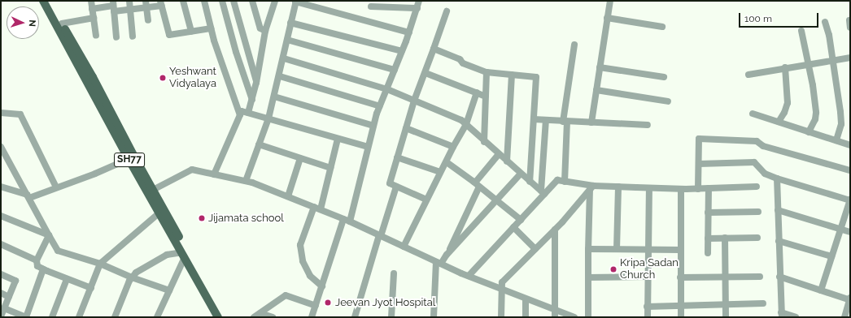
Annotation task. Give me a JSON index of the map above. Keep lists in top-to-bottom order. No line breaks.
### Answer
{"streets":{"main road":["SH77"]},"places":["Yeshwant Vidyalaya","Jijamata school","Kripa Sadan Church","Jeevan Jyot Hospital"],"scale_bar":"100 m","north":"right"}
